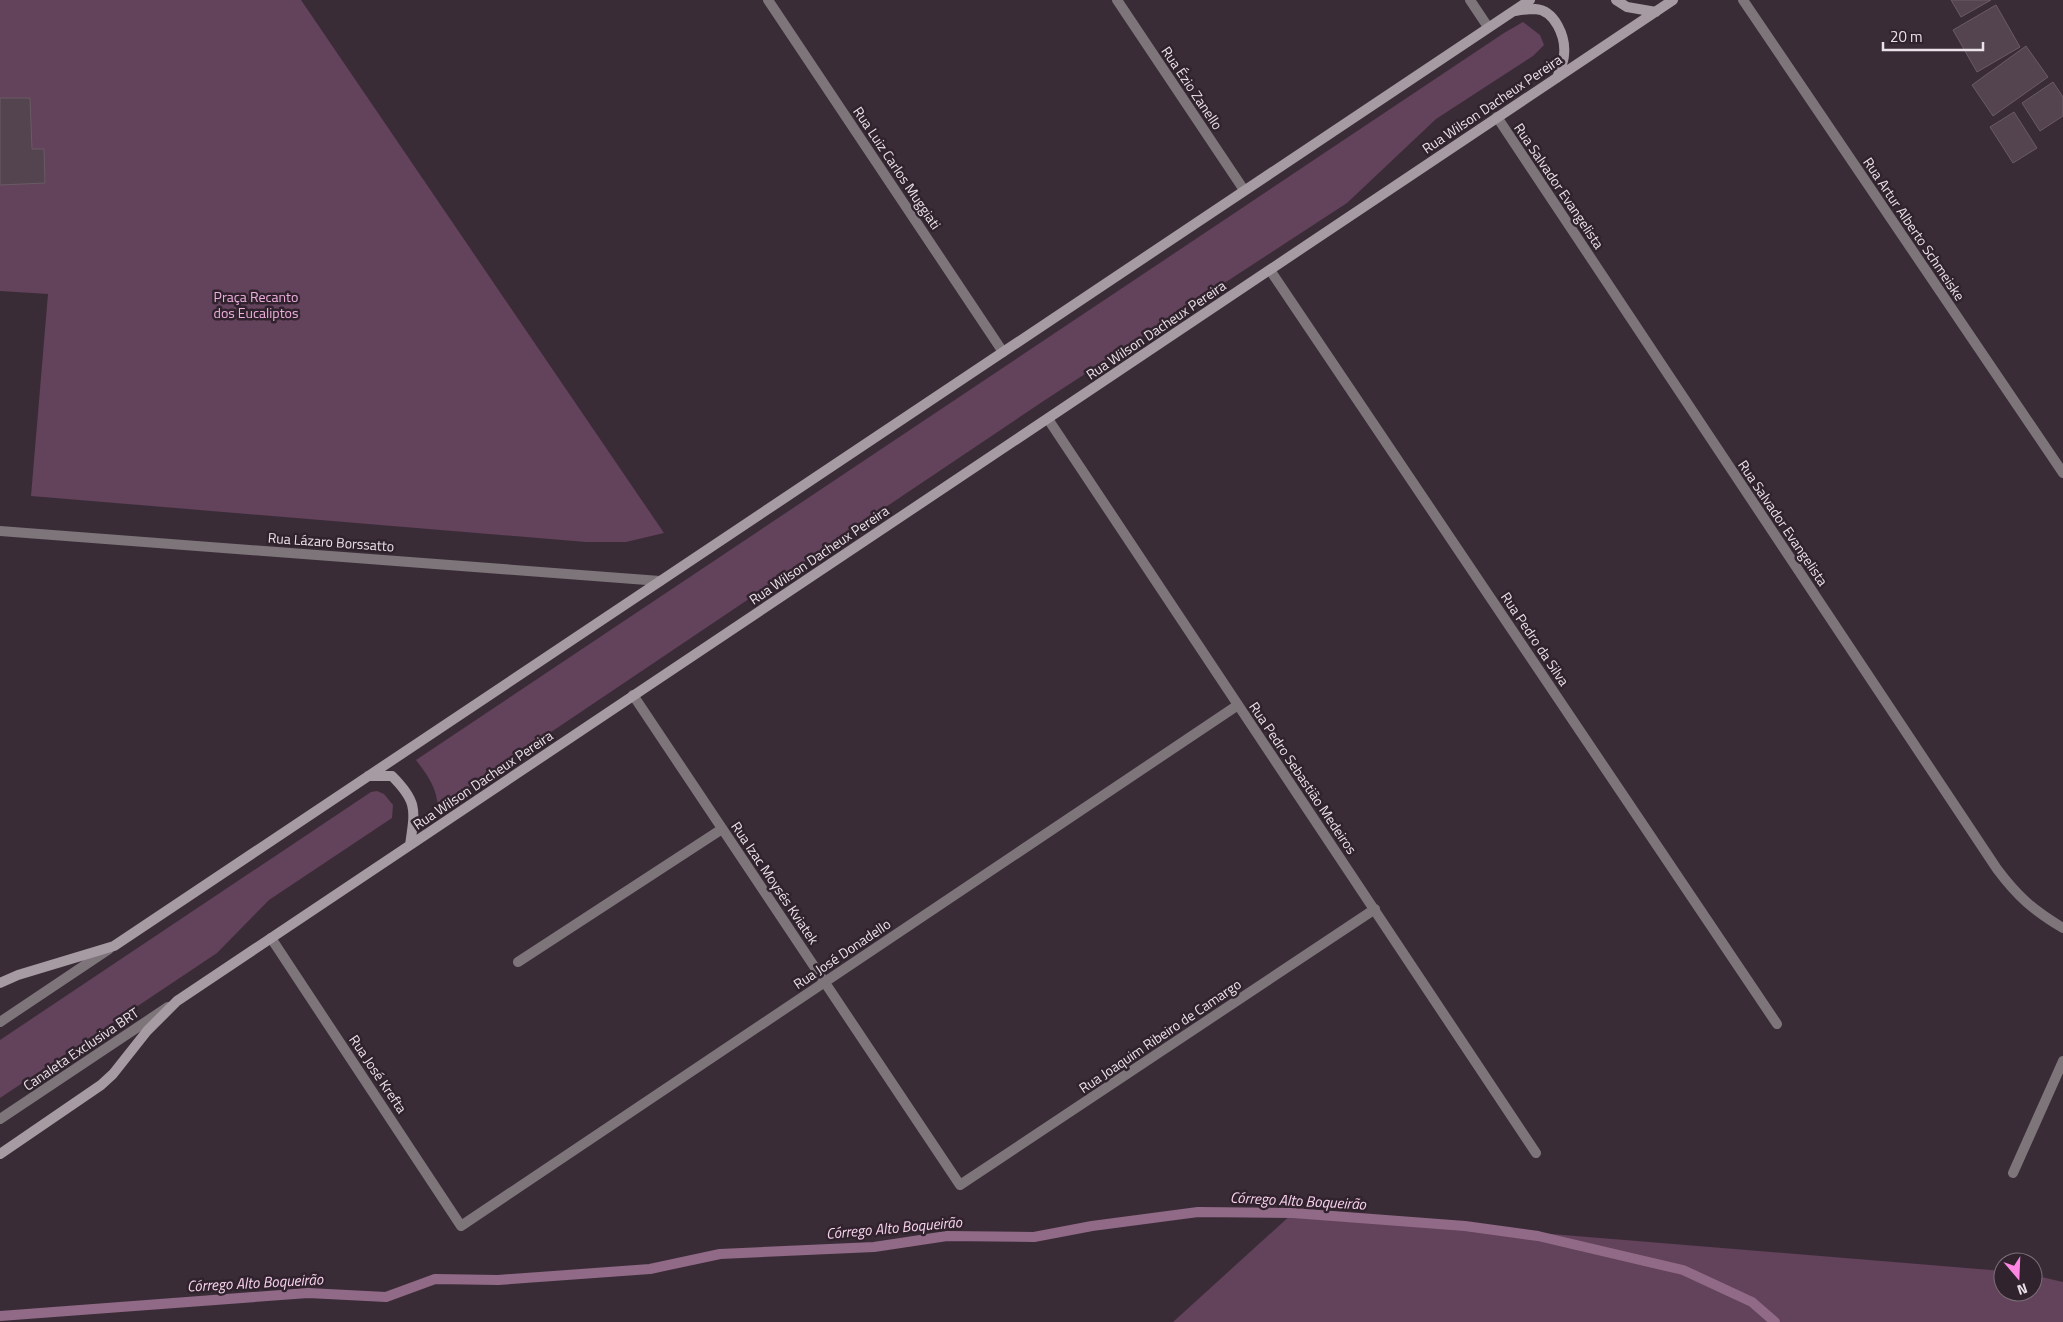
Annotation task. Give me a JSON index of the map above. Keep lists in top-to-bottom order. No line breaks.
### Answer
{"streets":{"main road":["Rua Wilson Dacheux Pereira"],"street":["Rua Ézio Zanello","Rua Luiz Carlos Muggiati","Rua Salvador Evangelista","Rua Artur Alberto Schmeiske","Rua Lázaro Borssatto","Rua Pedro da Silva","Rua Pedro Sebastião Medeiros","Rua Izac Moysés Kviatek","Rua José Donadello","Rua Joaquim Ribeiro de Camargo","Canaleta Exclusiva BRT","Rua José Krefta"]},"crossings":[["Rua Wilson Dacheux Pereira","Rua Salvador Evangelista"],["Rua Wilson Dacheux Pereira","Rua Pedro da Silva"],["Rua Wilson Dacheux Pereira","Rua Pedro Sebastião Medeiros"],["Rua Wilson Dacheux Pereira","Rua Izac Moysés Kviatek"],["Rua Wilson Dacheux Pereira","Canaleta Exclusiva BRT"],["Rua Wilson Dacheux Pereira","Rua José Krefta"],["Rua Pedro Sebastião Medeiros","Rua José Donadello"],["Rua Pedro Sebastião Medeiros","Rua Joaquim Ribeiro de Camargo"],["Rua Izac Moysés Kviatek","Rua José Donadello"],["Rua Izac Moysés Kviatek","Rua Joaquim Ribeiro de Camargo"],["Rua José Donadello","Rua José Krefta"]],"water":["Córrego Alto Boqueirão"],"parks":["Praça Recanto dos Eucaliptos"],"scale_bar":"20 m","north":"bottom"}
